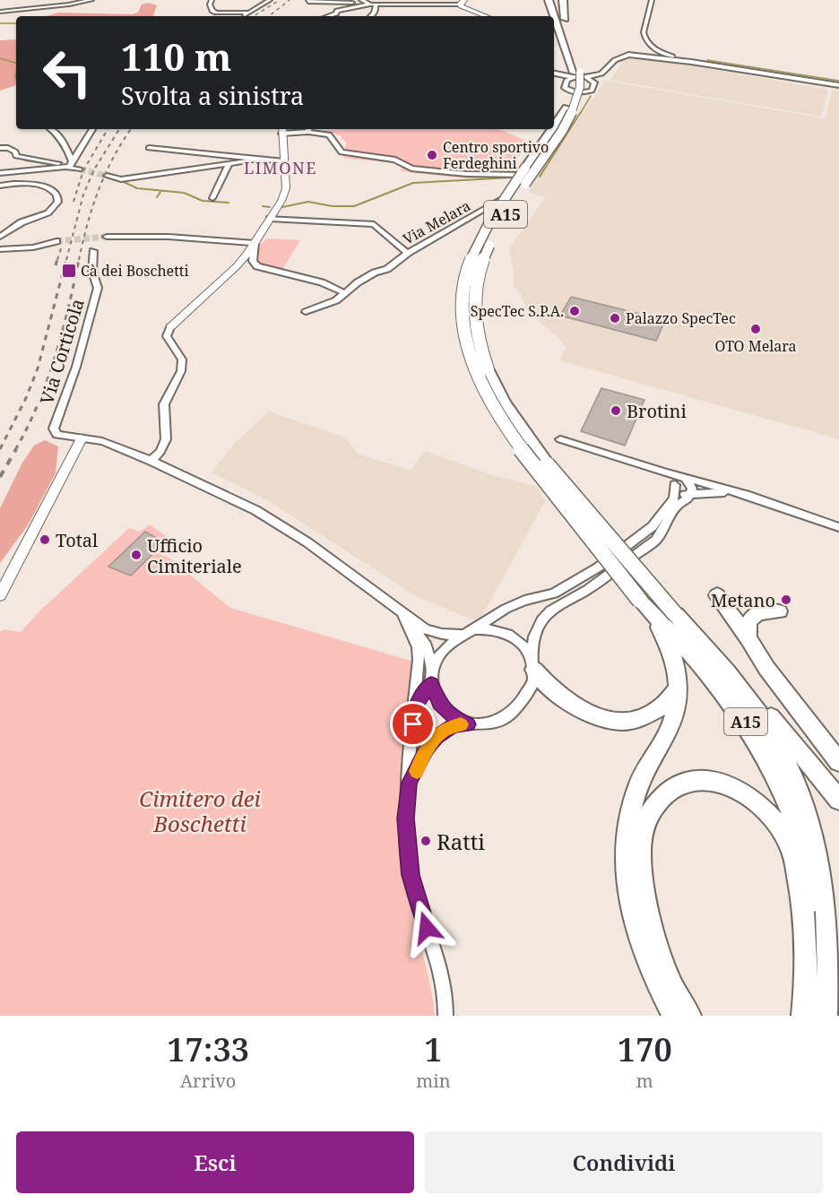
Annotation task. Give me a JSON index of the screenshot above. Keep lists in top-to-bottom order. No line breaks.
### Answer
{"streets":{"highway":["A15"],"street":["Via Melara","Via Corticola"]},"districts":["LIMONE"],"parks":["Cimitero dei Boschetti"],"places":{"other":["Centro sportivo Ferdeghini","SpecTec S.P.A.","Palazzo SpecTec","OTO Melara","Brotini","Total","Ufficio Cimiteriale","Metano","Ratti"],"transit":["Cà dei Boschetti"]},"page":{"turn":["110 m","Svolta a sinistra"],"eta":["17:33","Arrivo","1","min","170","m"],"buttons":["Esci","Condividi"]}}
